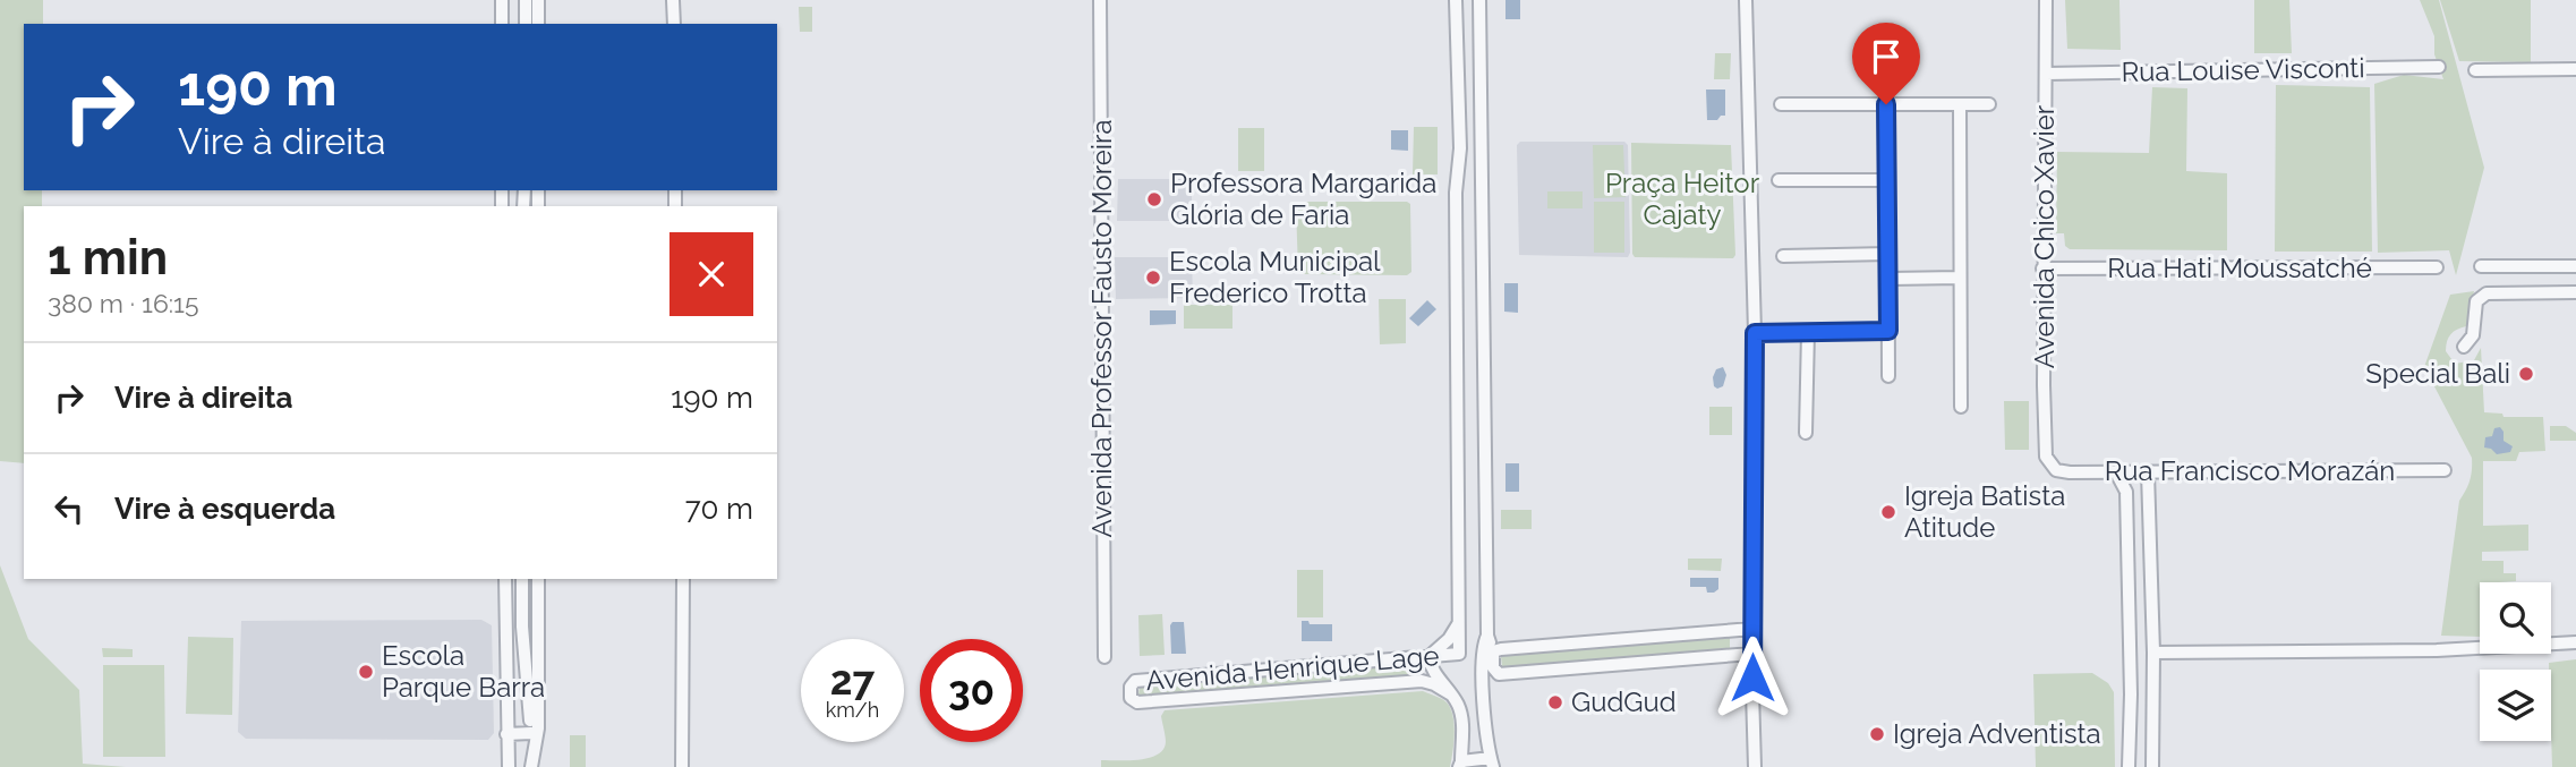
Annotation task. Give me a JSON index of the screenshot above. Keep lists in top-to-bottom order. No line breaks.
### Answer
{"streets":{"street":["Rua Louise Visconti","Avenida Chico Xavier","Rua Hati Moussatché","Avenida Professor Fausto Moreira","Rua Francisco Morazán","Avenida Henrique Lage"]},"crossings":[["Rua Louise Visconti","Avenida Chico Xavier"],["Avenida Chico Xavier","Rua Hati Moussatché"],["Avenida Chico Xavier","Rua Francisco Morazán"]],"parks":["Praça Heitor Cajaty"],"places":["Professora Margarida Glória de Faria","Escola Municipal Frederico Trotta","Special Bali","Igreja Batista Atitude","Escola Parque Barra","GudGud","Igreja Adventista"],"page":{"turn":["190 m","Vire à direita"],"heading":["1 min","380 m · 16:15"],"list":[{"name":"Vire à direita","value":"190 m"},{"name":"Vire à esquerda","value":"70 m"}],"speed":"27 km/h","limit":"30"}}
